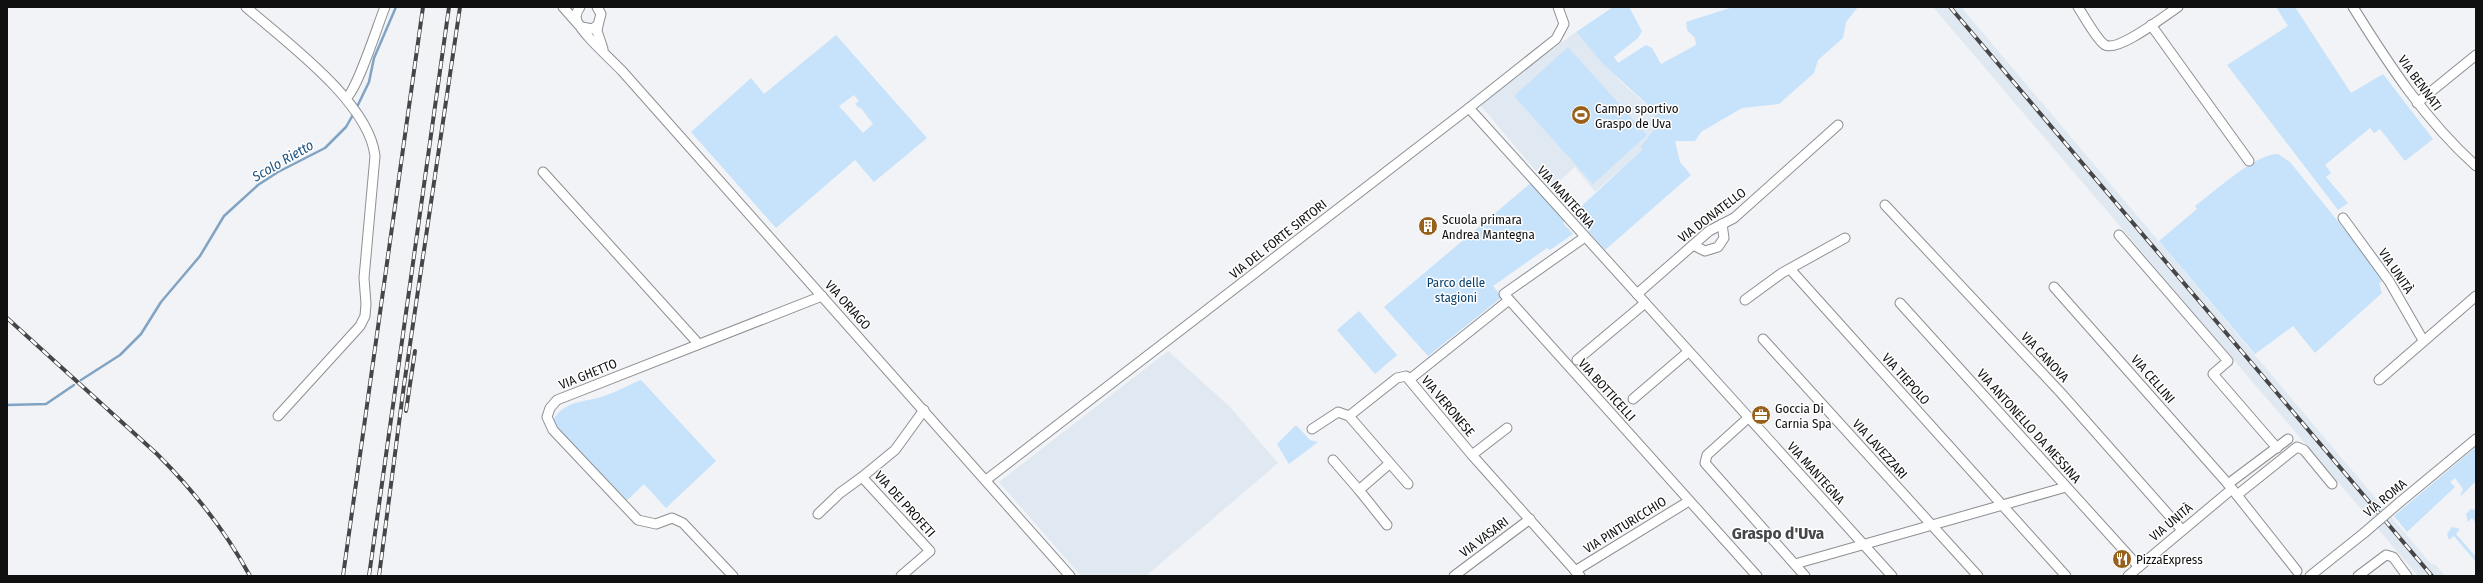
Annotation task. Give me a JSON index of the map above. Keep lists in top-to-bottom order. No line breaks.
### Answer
{"streets":{"street":["VIA BENNATI","VIA MANTEGNA","VIA DONATELLO","VIA DEL FORTE SIRTORI","VIA UNITÀ","VIA ORIAGO","VIA CANOVA","VIA GHETTO","VIA TIEPOLO","VIA CELLINI","VIA BOTTICELLI","VIA VERONESE","VIA ANTONELLO DA MESSINA","VIA LAVEZZARI","VIA ROMA","VIA DEI PROFETI","VIA PINTURICCHIO","VIA VASARI"]},"crossings":[["VIA MANTEGNA","VIA DONATELLO"],["VIA MANTEGNA","VIA DEL FORTE SIRTORI"],["VIA DEL FORTE SIRTORI","VIA ORIAGO"],["VIA UNITÀ","VIA CANOVA"],["VIA UNITÀ","VIA CELLINI"],["VIA UNITÀ","VIA ANTONELLO DA MESSINA"],["VIA ORIAGO","VIA GHETTO"],["VIA ORIAGO","VIA DEI PROFETI"],["VIA BOTTICELLI","VIA VERONESE"],["VIA BOTTICELLI","VIA PINTURICCHIO"],["VIA VERONESE","VIA PINTURICCHIO"],["VIA VERONESE","VIA VASARI"]],"districts":["Graspo d'Uva"],"water":["Scolo Rietto"],"parks":["Parco delle stagioni"],"places":{"sports":["Campo sportivo Graspo de Uva"],"building":["Scuola primara Andrea Mantegna"],"office":["Goccia Di Carnia Spa"],"restaurant":["PizzaExpress"]}}
